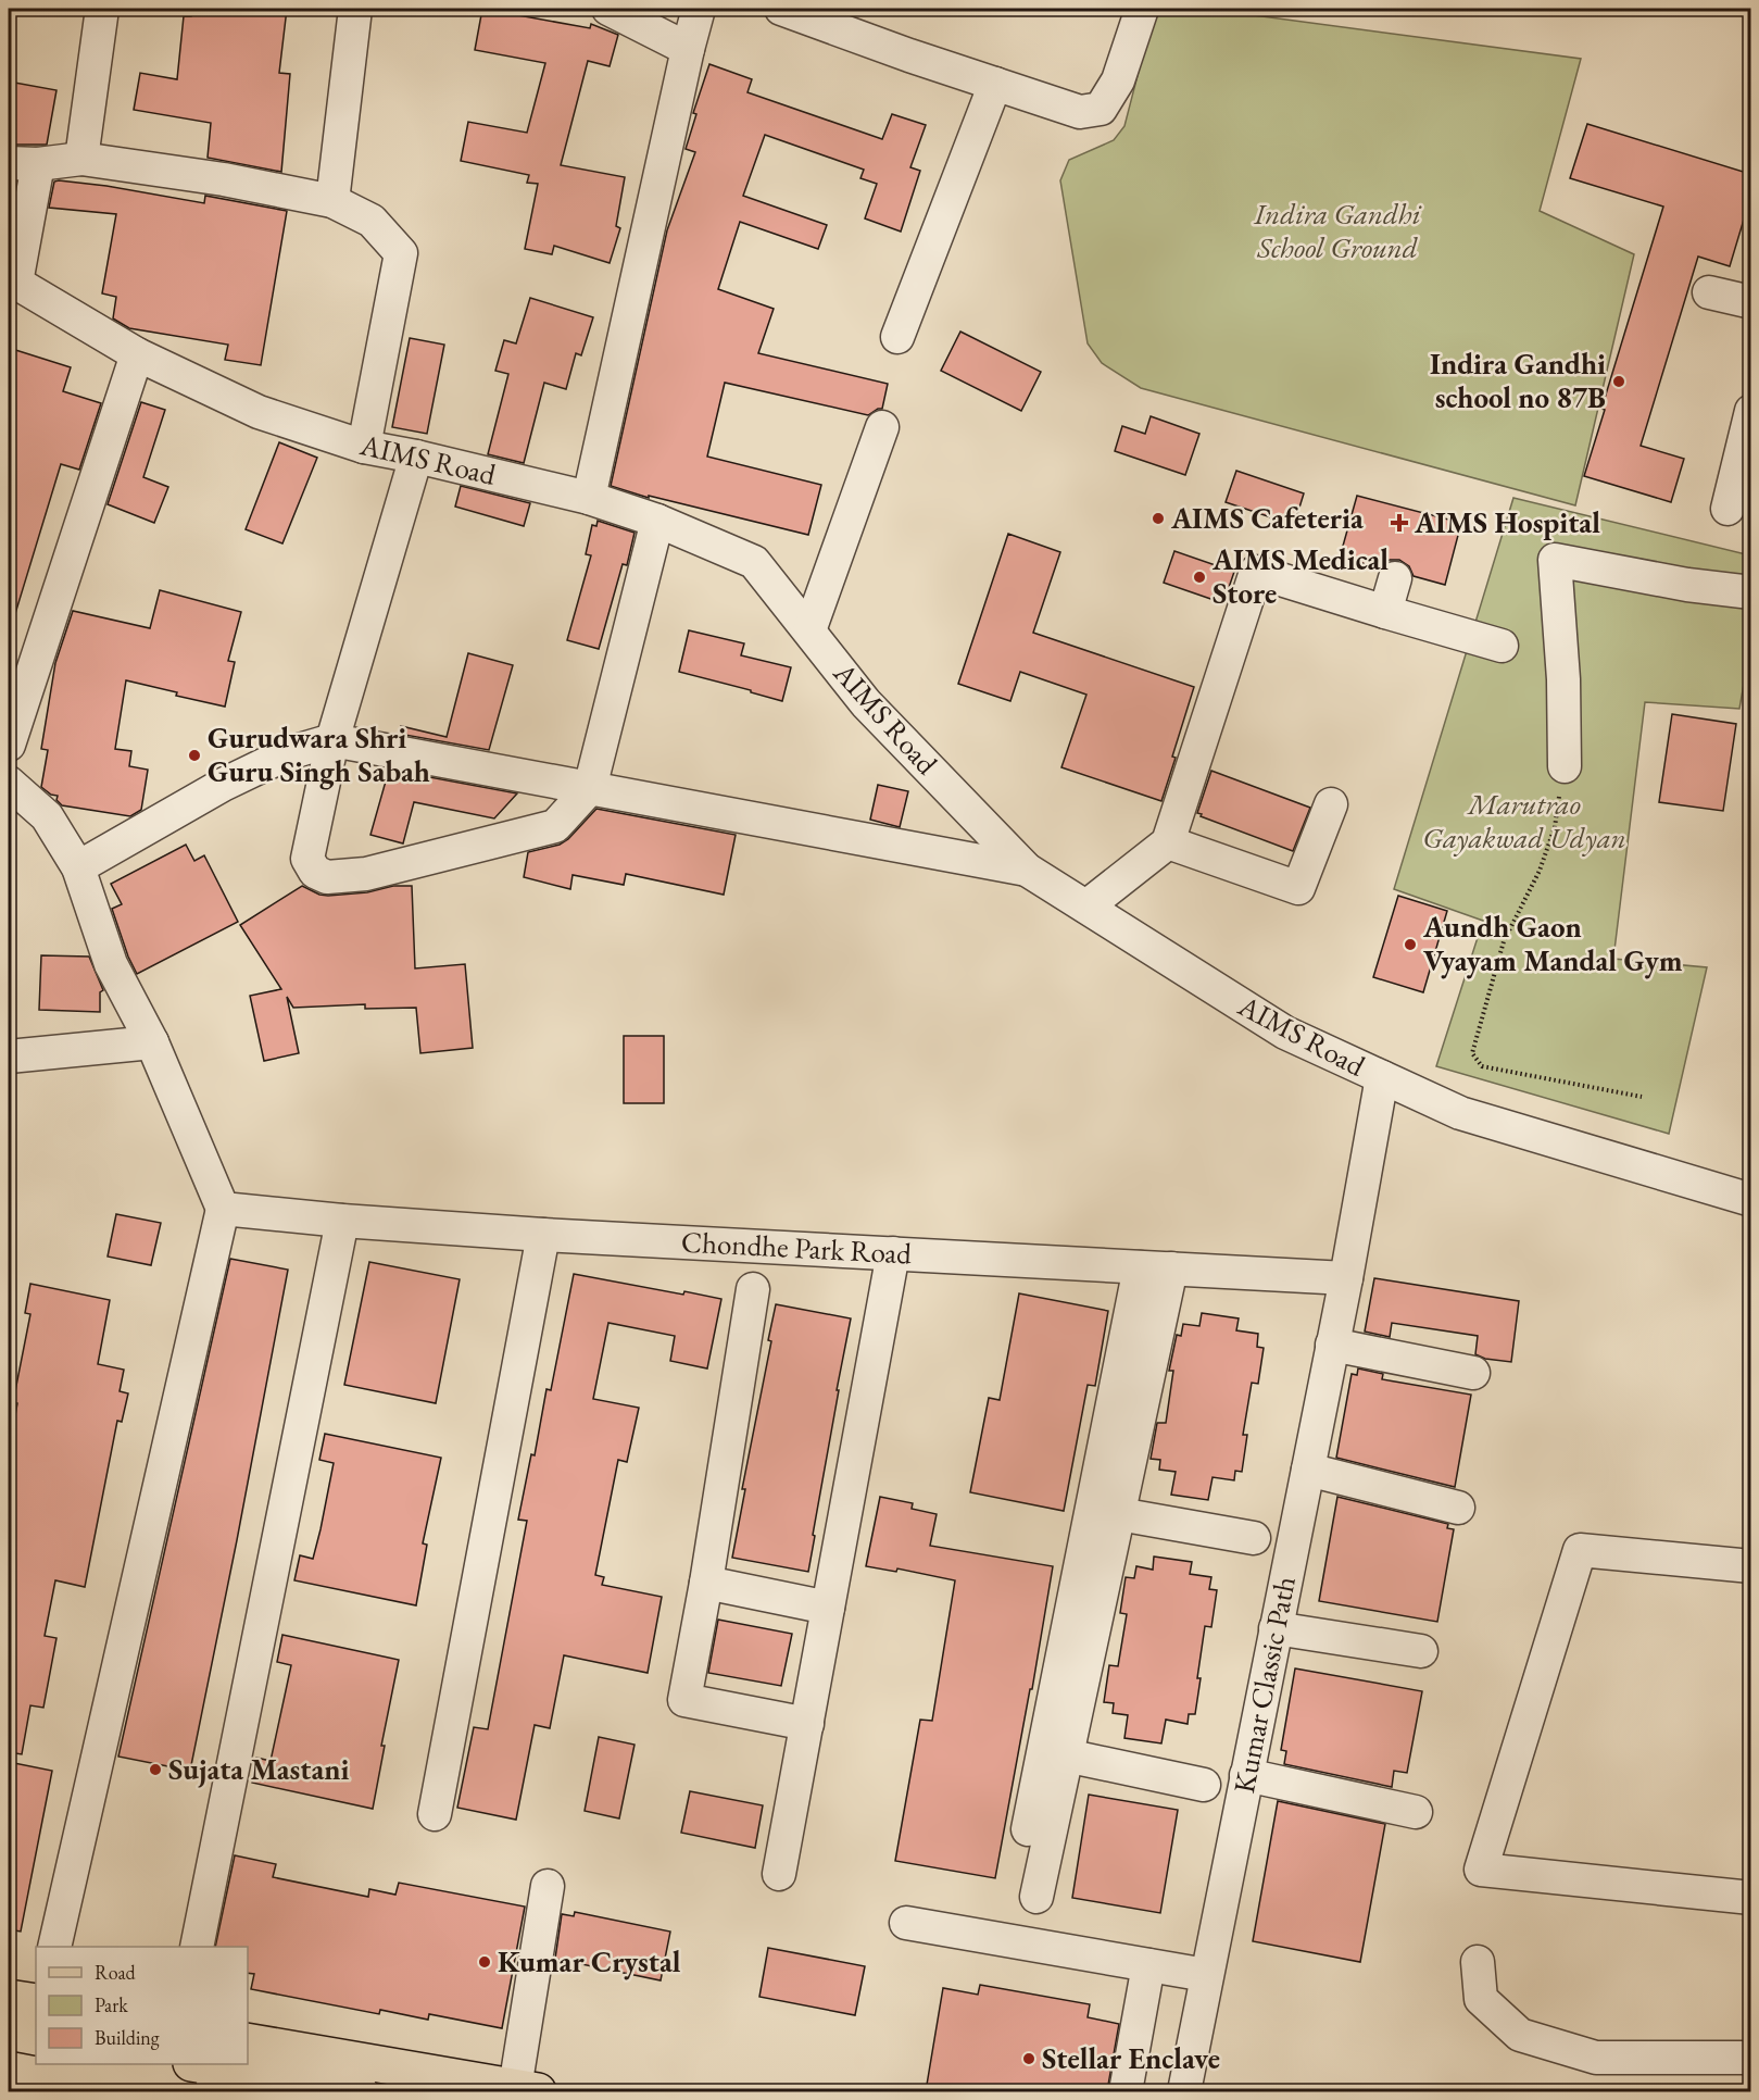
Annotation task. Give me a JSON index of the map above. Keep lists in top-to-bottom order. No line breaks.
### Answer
{"streets":{"street":["AIMS Road","Chondhe Park Road","Kumar Classic Path"]},"crossings":[["Chondhe Park Road","Kumar Classic Path"]],"parks":["Indira Gandhi School Ground","Marutrao Gayakwad Udyan"],"places":{"other":["Indira Gandhi school no 87B","AIMS Cafeteria","AIMS Medical Store","Gurudwara Shri Guru Singh Sabah","Aundh Gaon Vyayam Mandal Gym","Sujata Mastani","Kumar Crystal","Stellar Enclave"],"health":["AIMS Hospital"]},"legend":["Road","Park","Building"]}
